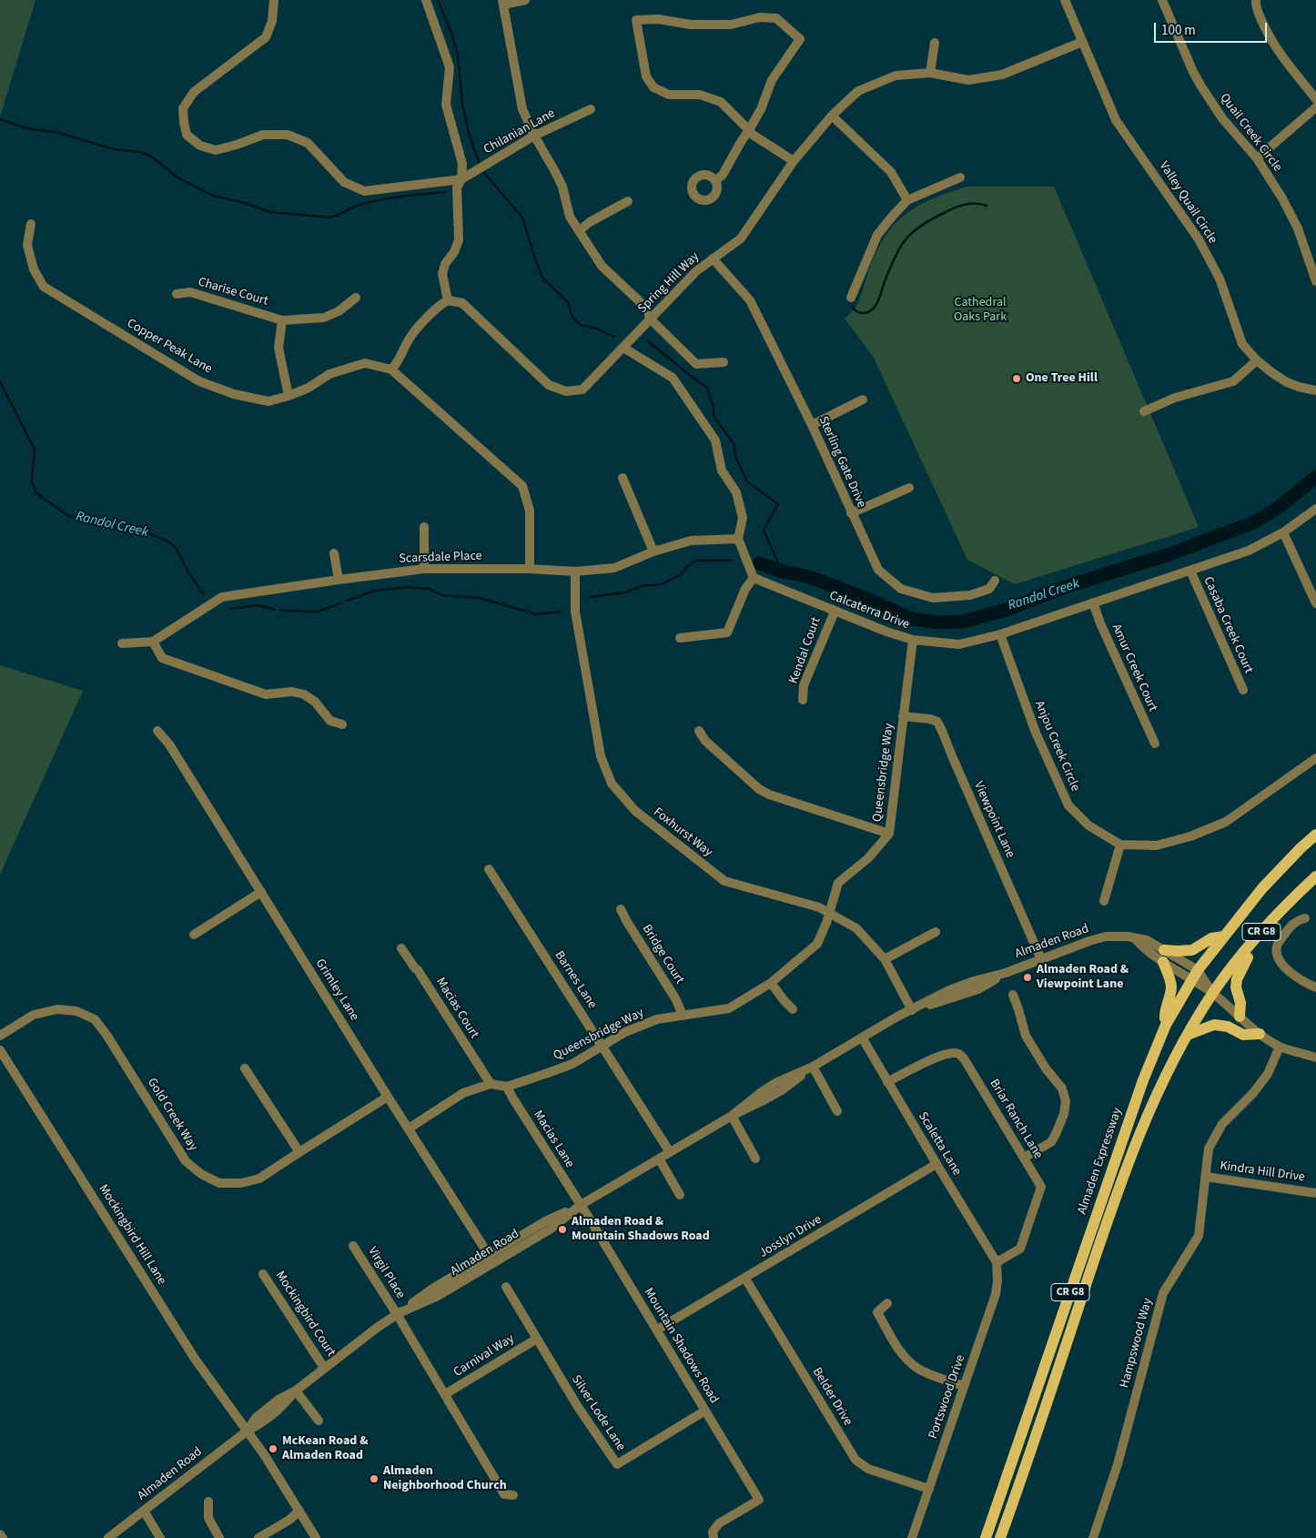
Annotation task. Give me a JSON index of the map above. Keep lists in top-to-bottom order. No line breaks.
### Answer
{"streets":{"main road":["CR G8","Almaden Expressway"],"street":["Chilanian Lane","Quail Creek Circle","Valley Quail Circle","Spring Hill Way","Charise Court","Copper Peak Lane","Sterling Gate Drive","Scarsdale Place","Calcaterra Drive","Casaba Creek Court","Kendal Court","Amur Creek Court","Anjou Creek Circle","Queensbridge Way","Viewpoint Lane","Foxhurst Way","Almaden Road","Bridge Court","Barnes Lane","Grimley Lane","Macias Court","Gold Creek Way","Briar Ranch Lane","Macias Lane","Scaletta Lane","Kindra Hill Drive","Mockingbird Hill Lane","Josslyn Drive","Virgil Place","Mockingbird Court","Hampswood Way","Mountain Shadows Road","Carnival Way","Belder Drive","Portswood Drive","Silver Lode Lane"]},"crossings":[["Valley Quail Circle","Spring Hill Way"],["Spring Hill Way","Sterling Gate Drive"],["Copper Peak Lane","Scarsdale Place"],["Scarsdale Place","Foxhurst Way"],["Calcaterra Drive","Casaba Creek Court"],["Calcaterra Drive","Kendal Court"],["Calcaterra Drive","Amur Creek Court"],["Calcaterra Drive","Anjou Creek Circle"],["Calcaterra Drive","Queensbridge Way"],["Queensbridge Way","Viewpoint Lane"],["Queensbridge Way","Foxhurst Way"],["Queensbridge Way","Bridge Court"],["Queensbridge Way","Barnes Lane"],["Queensbridge Way","Grimley Lane"],["Queensbridge Way","Macias Court"],["Queensbridge Way","Macias Lane"],["Viewpoint Lane","Almaden Road"],["Foxhurst Way","Almaden Road"],["Almaden Road","Barnes Lane"],["Almaden Road","Grimley Lane"],["Almaden Road","Macias Lane"],["Almaden Road","Scaletta Lane"],["Almaden Road","Almaden Expressway"],["Almaden Road","Mockingbird Hill Lane"],["Almaden Road","Virgil Place"],["Almaden Road","Mockingbird Court"],["Almaden Road","Hampswood Way"],["Almaden Road","Mountain Shadows Road"],["Grimley Lane","Gold Creek Way"],["Briar Ranch Lane","Scaletta Lane"],["Briar Ranch Lane","Portswood Drive"],["Macias Lane","Mountain Shadows Road"],["Scaletta Lane","Josslyn Drive"],["Scaletta Lane","Portswood Drive"],["Kindra Hill Drive","Hampswood Way"],["Josslyn Drive","Mountain Shadows Road"],["Josslyn Drive","Belder Drive"],["Virgil Place","Carnival Way"],["Mountain Shadows Road","Silver Lode Lane"],["Carnival Way","Silver Lode Lane"],["Belder Drive","Portswood Drive"]],"water":["Randol Creek"],"parks":["Cathedral Oaks Park"],"places":["One Tree Hill","Almaden Road & Viewpoint Lane","Almaden Road & Mountain Shadows Road","McKean Road & Almaden Road","Almaden Neighborhood Church"],"scale_bar":"100 m"}
